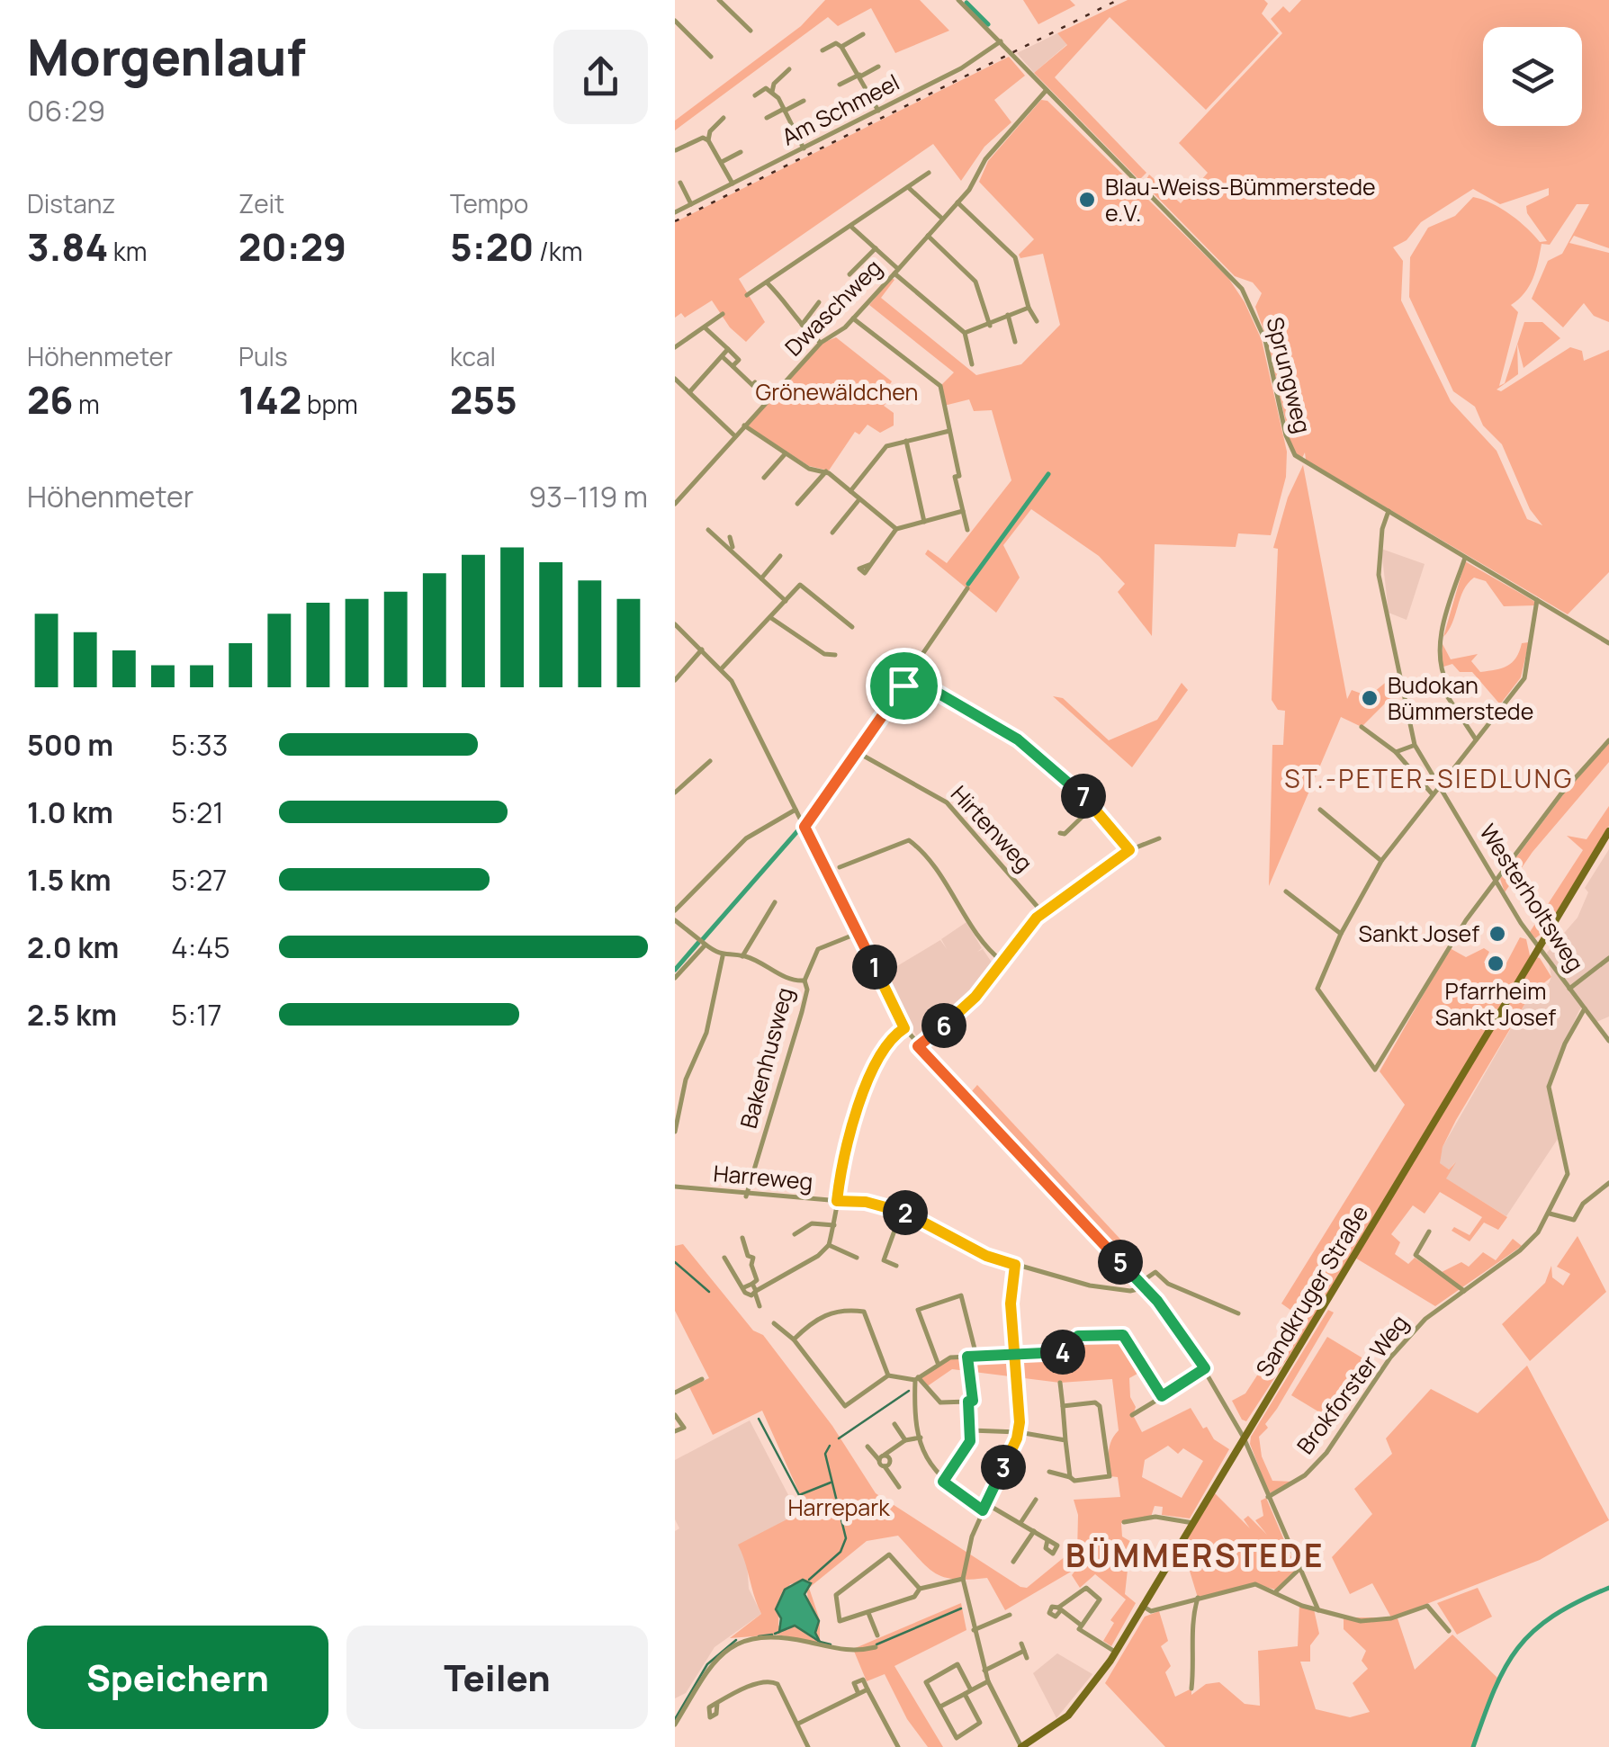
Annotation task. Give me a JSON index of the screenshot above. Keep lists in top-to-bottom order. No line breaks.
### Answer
{"streets":{"street":["Am Schmeel","Dwaschweg","Sprungweg","Hirtenweg","Westerholtsweg","Bakenhusweg","Harreweg","Sandkruger Straße","Brokforster Weg"]},"crossings":[["Am Schmeel","Sprungweg"],["Dwaschweg","Sprungweg"],["Sprungweg","Westerholtsweg"],["Westerholtsweg","Sandkruger Straße"],["Westerholtsweg","Brokforster Weg"],["Bakenhusweg","Harreweg"]],"districts":["ST.-PETER-SIEDLUNG","BÜMMERSTEDE"],"parks":["Grönewäldchen","Harrepark"],"places":["Blau-Weiss-Bümmerstede e.V.","Budokan Bümmerstede","Sankt Josef","Pfarrheim Sankt Josef"],"page":{"heading":["Morgenlauf","06:29"],"stats":[["Distanz","3.84 km"],["Zeit","20:29"],["Tempo","5:20 /km"],["Höhenmeter","26 m"],["Puls","142 bpm"],["kcal","255"]],"chart":["Höhenmeter","93–119 m"],"list":[{"name":"500 m","note":"5:33"},{"name":"1.0 km","note":"5:21"},{"name":"1.5 km","note":"5:27"},{"name":"2.0 km","note":"4:45"},{"name":"2.5 km","note":"5:17"}],"pins":["7","1","6","2","5","4","3"],"buttons":["Speichern","Teilen"]}}
